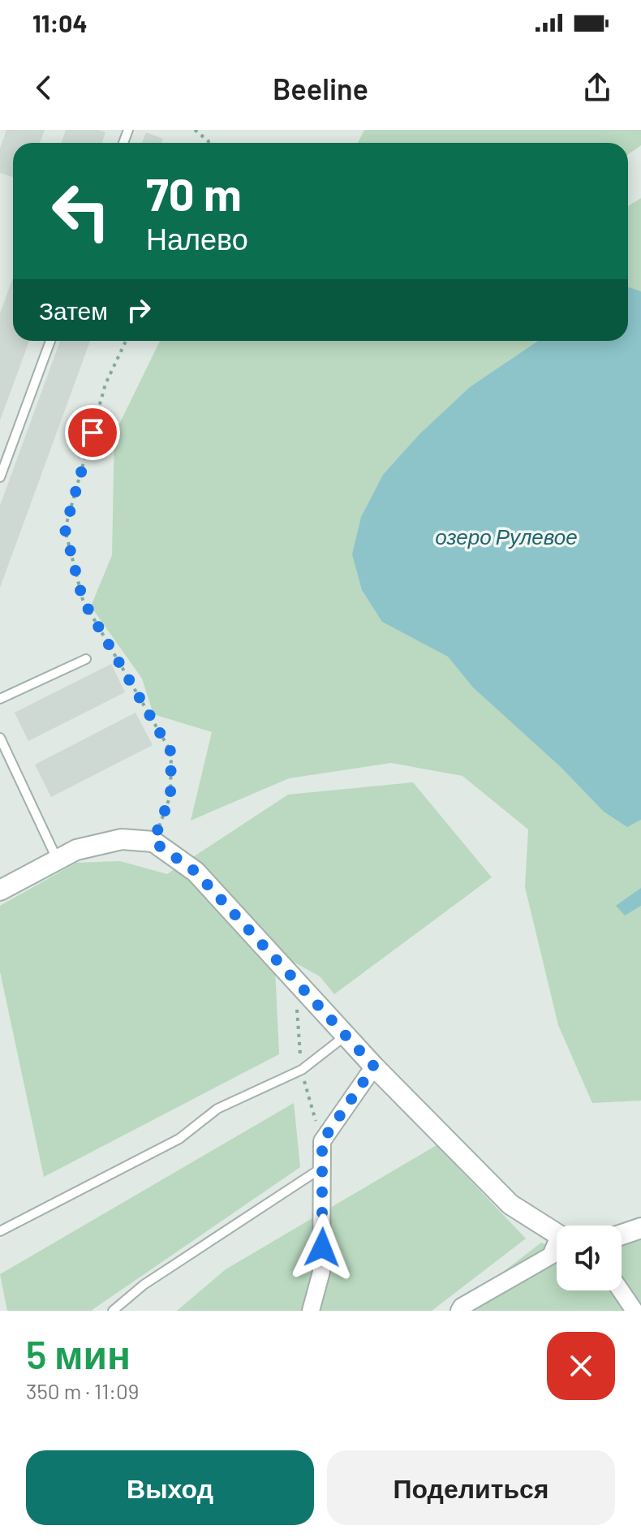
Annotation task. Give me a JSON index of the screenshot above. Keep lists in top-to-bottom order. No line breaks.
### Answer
{"water":["озеро Рулевое"],"page":{"status":"11:04","header":"Beeline","turn":["70 m","Налево"],"then":"Затем","heading":["5 мин","350 m · 11:09"],"buttons":["Выход","Поделиться"]}}
